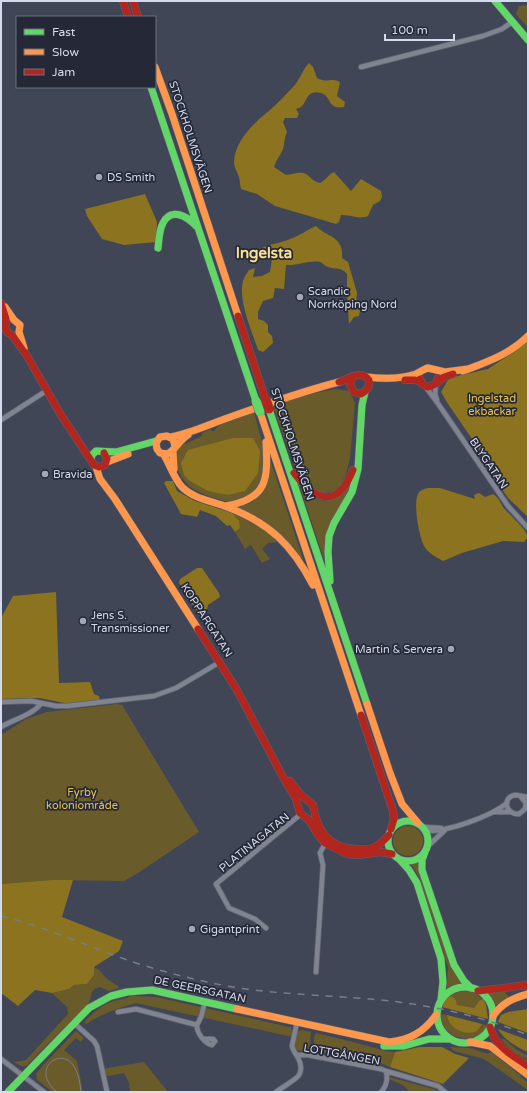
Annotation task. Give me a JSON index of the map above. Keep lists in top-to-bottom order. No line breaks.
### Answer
{"streets":{"main road":["STOCKHOLMSVÄGEN","KOPPARGATAN","DE GEERSGATAN"],"street":["BLYGATAN","PLATINAGATAN","LOTTGÅNGEN"]},"crossings":[["STOCKHOLMSVÄGEN","KOPPARGATAN"],["KOPPARGATAN","PLATINAGATAN"]],"districts":["Ingelsta"],"parks":["Ingelstad ekbackar","Fyrby koloniområde"],"places":["DS Smith","Scandic Norrköping Nord","Bravida","Jens S. Transmissioner","Martin & Servera","Gigantprint"],"legend":["Fast","Slow","Jam"],"scale_bar":"100 m"}
